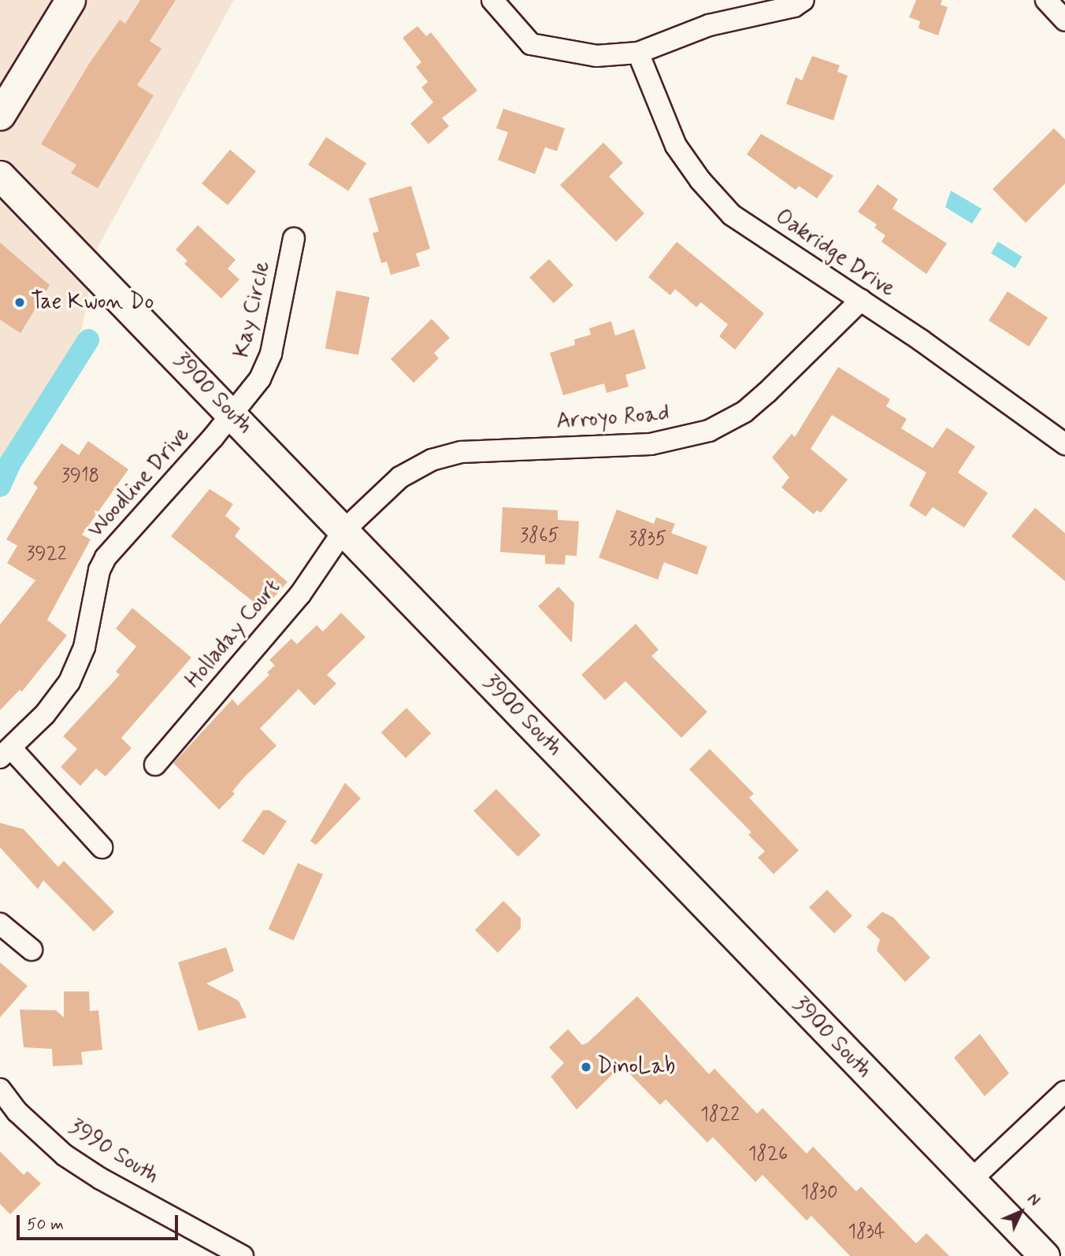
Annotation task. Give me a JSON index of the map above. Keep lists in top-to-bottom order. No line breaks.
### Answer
{"streets":{"main road":["3900 South"],"street":["Oakridge Drive","Kay Circle","Arroyo Road","Woodline Drive","Holladay Court","3990 South"]},"crossings":[["Oakridge Drive","Arroyo Road"],["Kay Circle","3900 South"],["Kay Circle","Woodline Drive"],["3900 South","Arroyo Road"],["3900 South","Woodline Drive"],["3900 South","Holladay Court"],["Arroyo Road","Holladay Court"]],"places":["Tae Kwon Do","DinoLab"],"house_numbers":["3918","3865","3835","3922","1822","1826","1830","1834"],"scale_bar":"50 m","north":"top right"}
